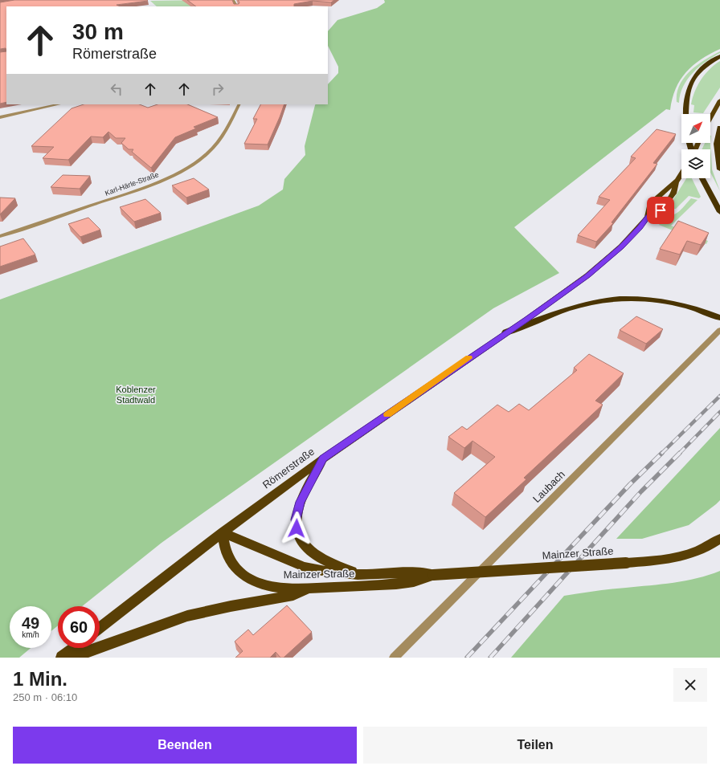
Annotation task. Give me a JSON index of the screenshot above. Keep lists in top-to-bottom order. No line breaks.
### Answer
{"streets":{"main road":["Römerstraße","Mainzer Straße"],"street":["Karl-Härle-Straße","Laubach"]},"crossings":[["Römerstraße","Mainzer Straße"]],"parks":["Koblenzer Stadtwald"],"north":"top right","page":{"turn":["30 m","Römerstraße"],"speed":"49 km/h","limit":"60","heading":["1 Min.","250 m · 06:10"],"buttons":["Beenden","Teilen"]}}
